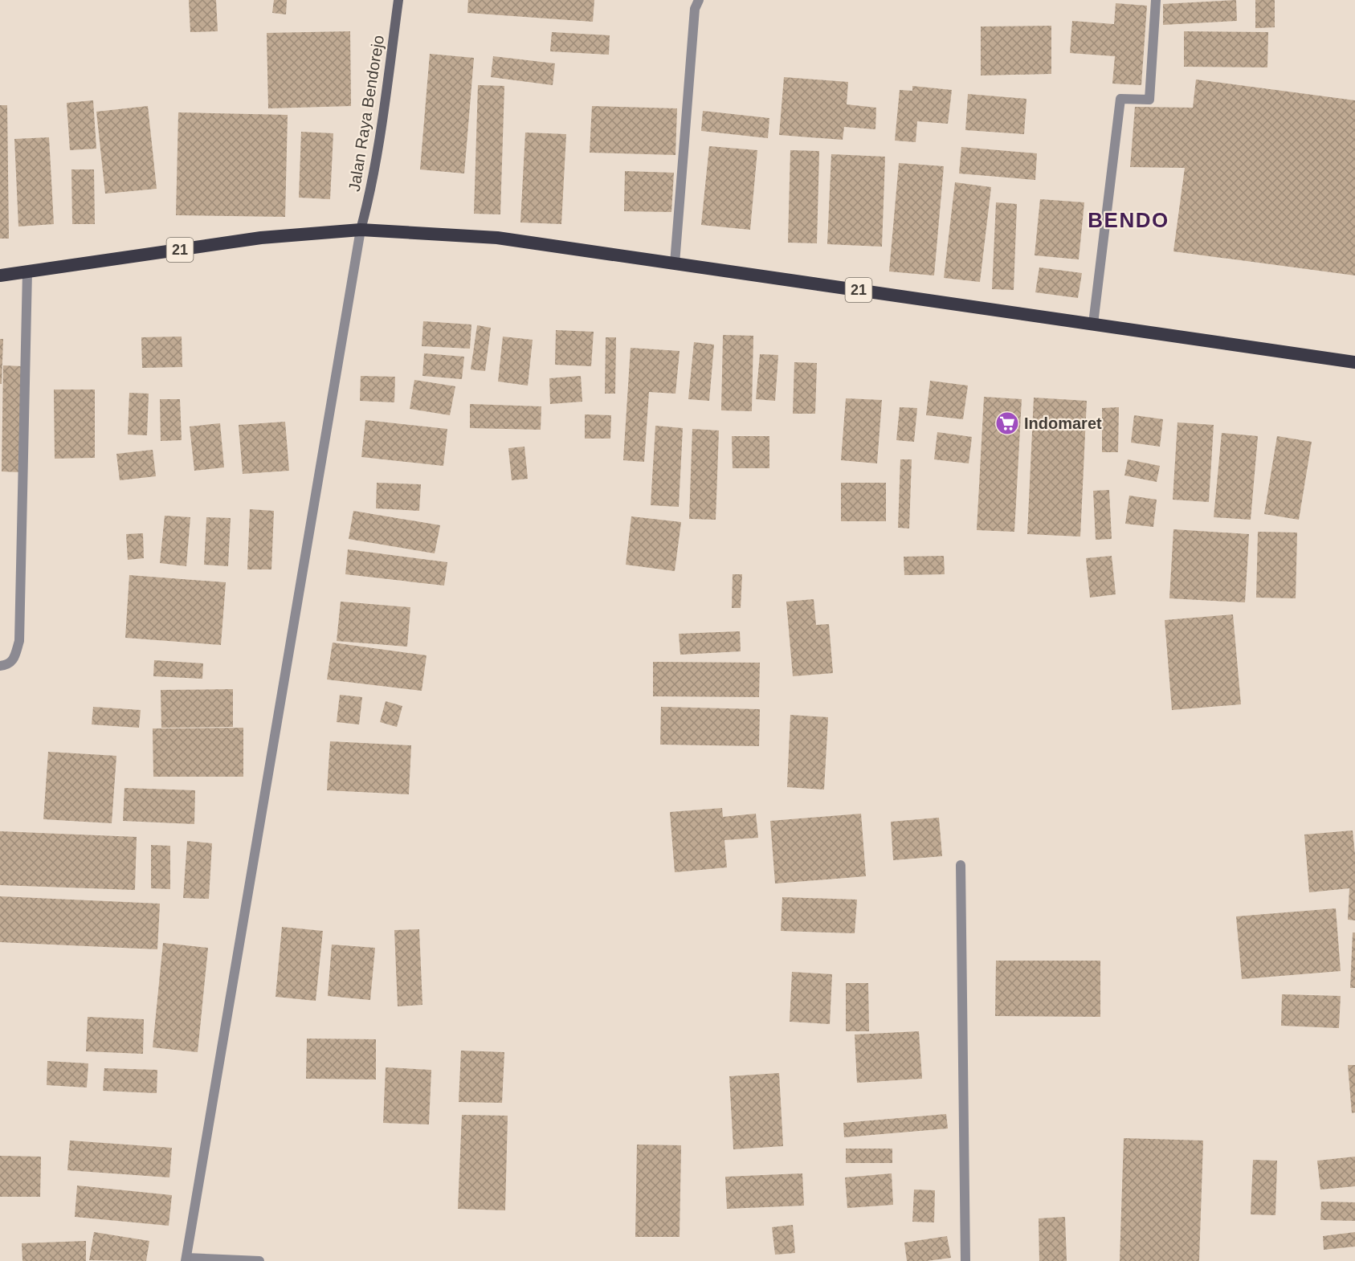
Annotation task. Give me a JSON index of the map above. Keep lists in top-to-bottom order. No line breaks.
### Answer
{"streets":{"highway":["21"],"main road":["Jalan Raya Bendorejo"]},"crossings":[["Jalan Raya Bendorejo","21"]],"districts":["BENDO"],"places":{"supermarket":["Indomaret"]}}
